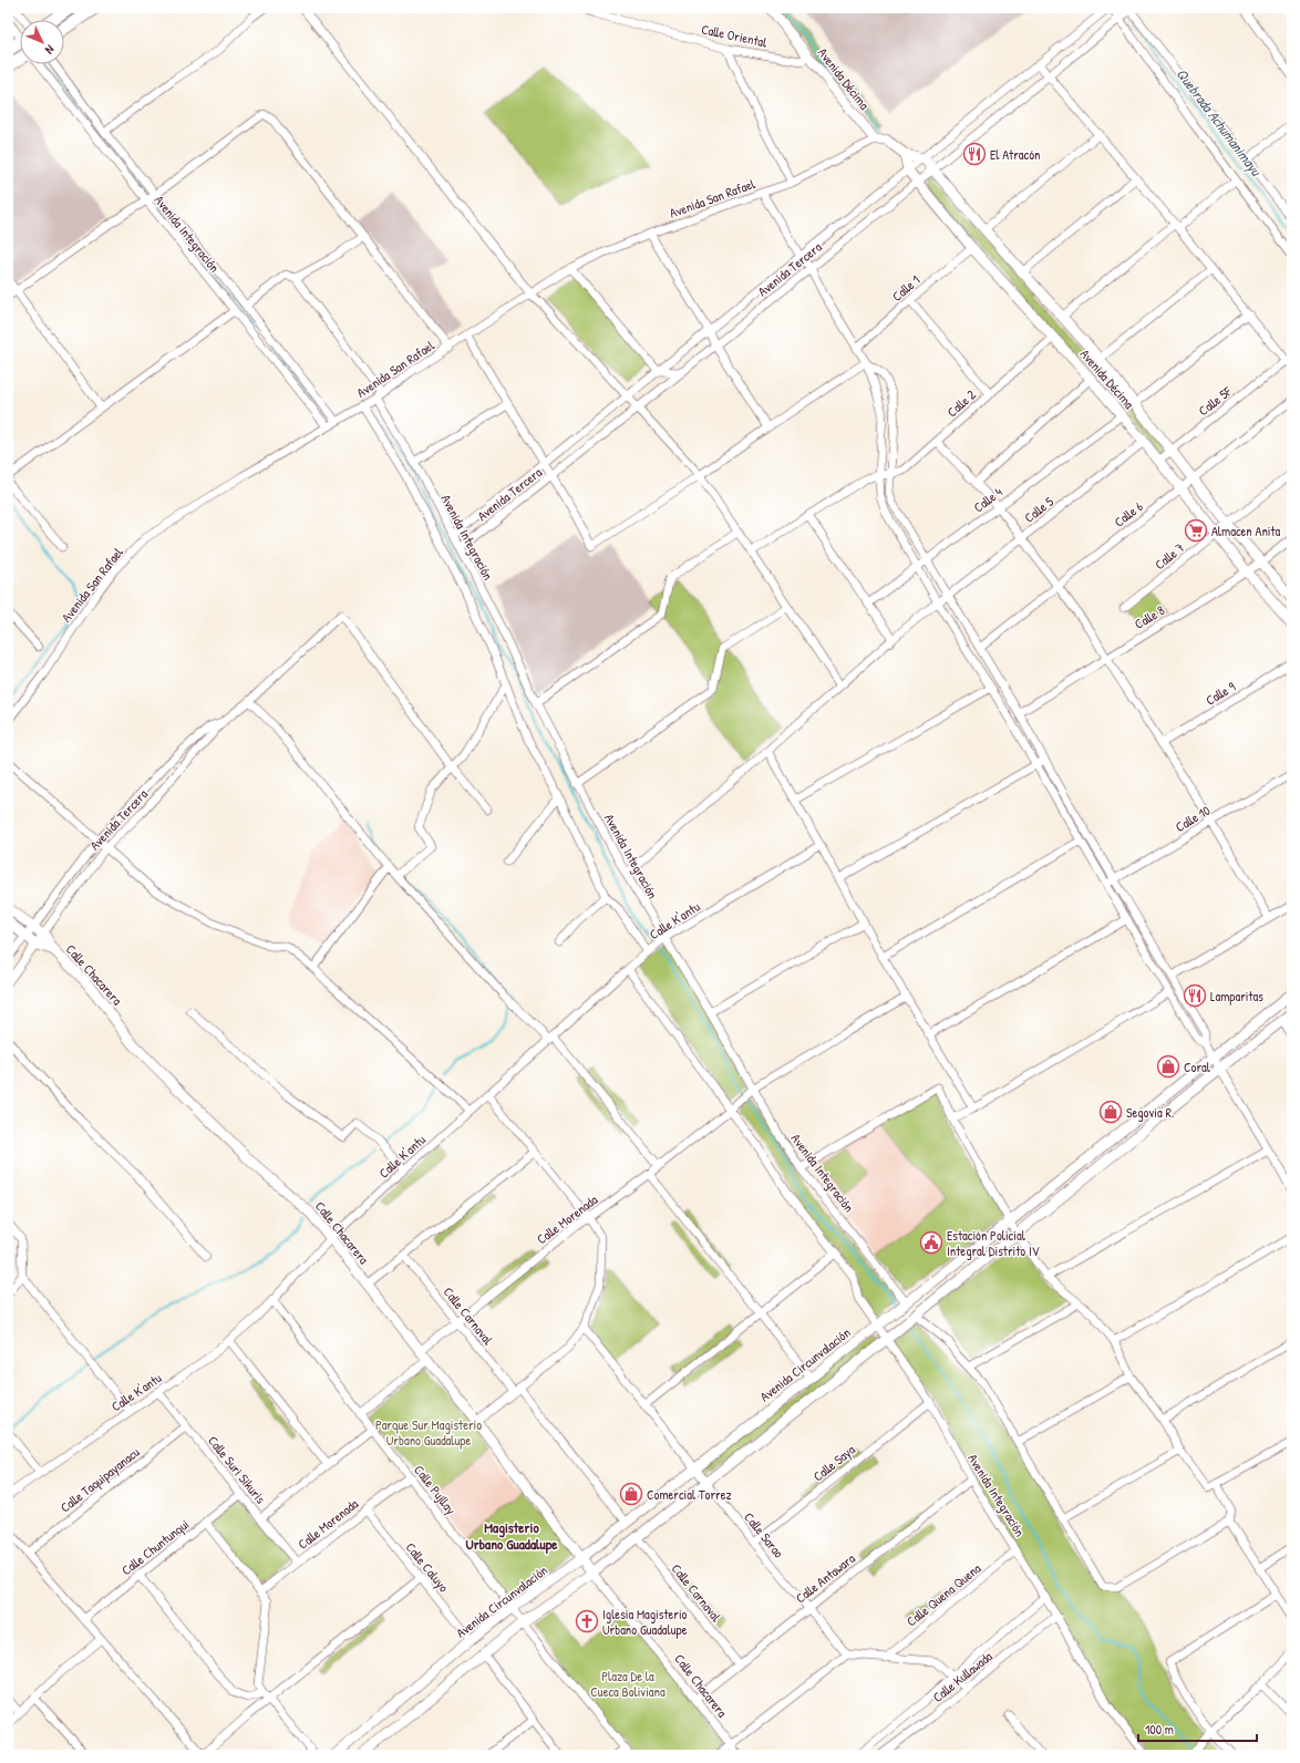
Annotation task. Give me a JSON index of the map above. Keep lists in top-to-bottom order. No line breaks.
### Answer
{"streets":{"main road":["Avenida Décima","Calle Chacarera","Avenida Circunvalación"],"street":["Calle Oriental","Avenida San Rafael","Avenida Integración","Avenida Tercera","Calle 1","Calle 5F","Calle 2","Calle 4","Calle 5","Calle 6","Calle 7","Calle 8","Calle 9","Calle 10","Calle K'antu","Calle Morenada","Calle Carnaval","Calle Saya","Calle Suri Sikuris","Calle Taquipayanacu","Calle Pujllay","Calle Sarao","Calle Chuntunqui","Calle Caluyo","Calle Antawara","Calle Quena Quena","Calle Kullawada"]},"crossings":[["Calle Oriental","Avenida Décima"],["Avenida Décima","Avenida San Rafael"],["Avenida Décima","Avenida Tercera"],["Avenida Décima","Calle 1"],["Avenida Décima","Calle 5F"],["Avenida Décima","Calle 2"],["Avenida Décima","Calle 4"],["Avenida Décima","Calle 5"],["Avenida Décima","Calle 6"],["Avenida Décima","Calle 7"],["Avenida Décima","Calle 8"],["Avenida San Rafael","Avenida Integración"],["Avenida Integración","Avenida Tercera"],["Avenida Integración","Calle 5"],["Avenida Integración","Calle K'antu"],["Avenida Integración","Calle Morenada"],["Avenida Integración","Avenida Circunvalación"],["Avenida Integración","Calle Saya"],["Avenida Integración","Calle Antawara"],["Avenida Integración","Calle Quena Quena"],["Avenida Integración","Calle Kullawada"],["Avenida Tercera","Calle Chacarera"],["Calle K'antu","Calle Chacarera"],["Calle K'antu","Calle Suri Sikuris"],["Calle K'antu","Calle Pujllay"],["Calle Chacarera","Calle Morenada"],["Calle Chacarera","Avenida Circunvalación"],["Calle Chacarera","Calle Antawara"],["Calle Morenada","Calle Carnaval"],["Calle Morenada","Calle Suri Sikuris"],["Calle Morenada","Calle Pujllay"],["Calle Morenada","Calle Caluyo"],["Calle Carnaval","Avenida Circunvalación"],["Calle Carnaval","Calle Antawara"],["Avenida Circunvalación","Calle Pujllay"],["Avenida Circunvalación","Calle Sarao"],["Avenida Circunvalación","Calle Caluyo"],["Calle Saya","Calle Sarao"],["Calle Suri Sikuris","Calle Taquipayanacu"],["Calle Suri Sikuris","Calle Chuntunqui"],["Calle Sarao","Calle Antawara"]],"districts":["Magisterio Urbano Guadalupe"],"water":["Quebrada Achumanimayu"],"parks":["Parque Sur Magisterio Urbano Guadalupe","Plaza De la Cueca Boliviana"],"places":{"restaurant":["El Atracón","Lamparitas"],"supermarket":["Almacen Anita"],"shop":["Coral","Segovia R.","Comercial Torrez"],"public building":["Estación Policial Integral Distrito IV"],"church":["Iglesia Magisterio Urbano Guadalupe"]},"scale_bar":"100 m","north":"bottom right"}
